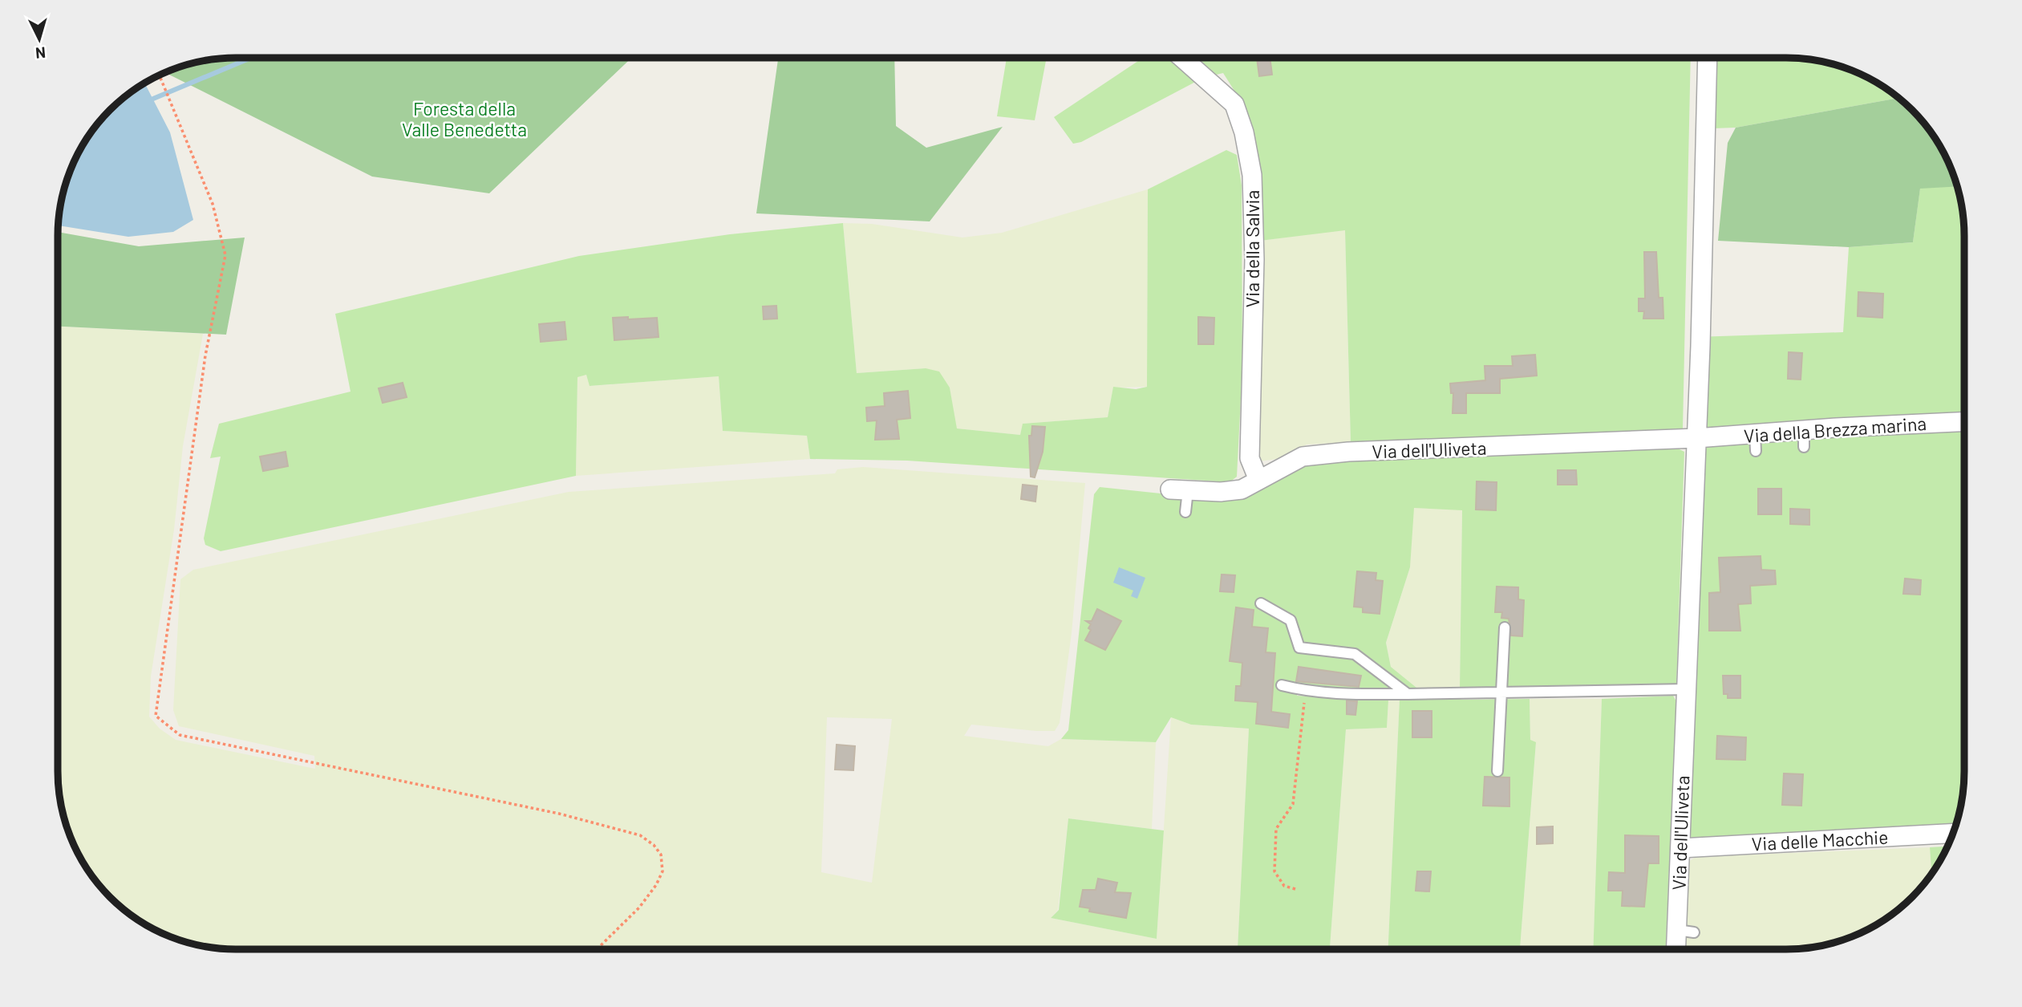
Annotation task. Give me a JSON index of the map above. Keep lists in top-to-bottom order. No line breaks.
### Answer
{"streets":{"street":["Via della Salvia","Via della Brezza marina","Via dell'Uliveta","Via delle Macchie"]},"crossings":[["Via della Salvia","Via dell'Uliveta"],["Via della Brezza marina","Via dell'Uliveta"],["Via dell'Uliveta","Via delle Macchie"]],"parks":["Foresta della Valle Benedetta"],"north":"bottom"}
